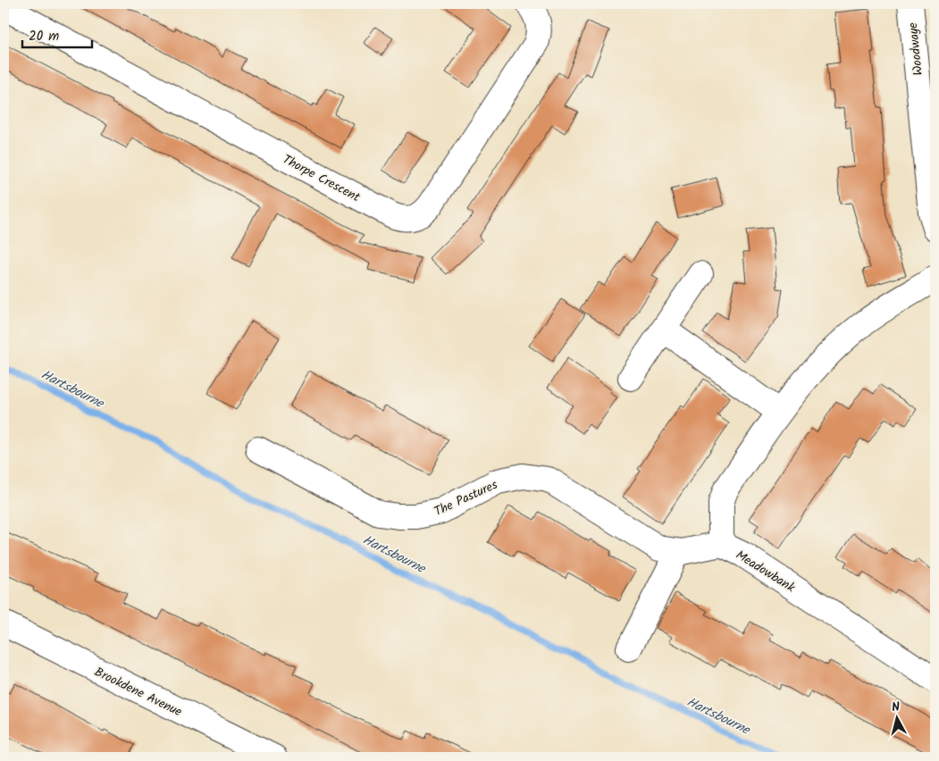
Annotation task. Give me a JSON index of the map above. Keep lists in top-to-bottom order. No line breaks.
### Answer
{"streets":{"street":["Woodwaye","Thorpe Crescent","The Pastures","Meadowbank","Brookdene Avenue"]},"crossings":[["The Pastures","Meadowbank"]],"water":["Hartsbourne"],"scale_bar":"20 m","north":"top"}
